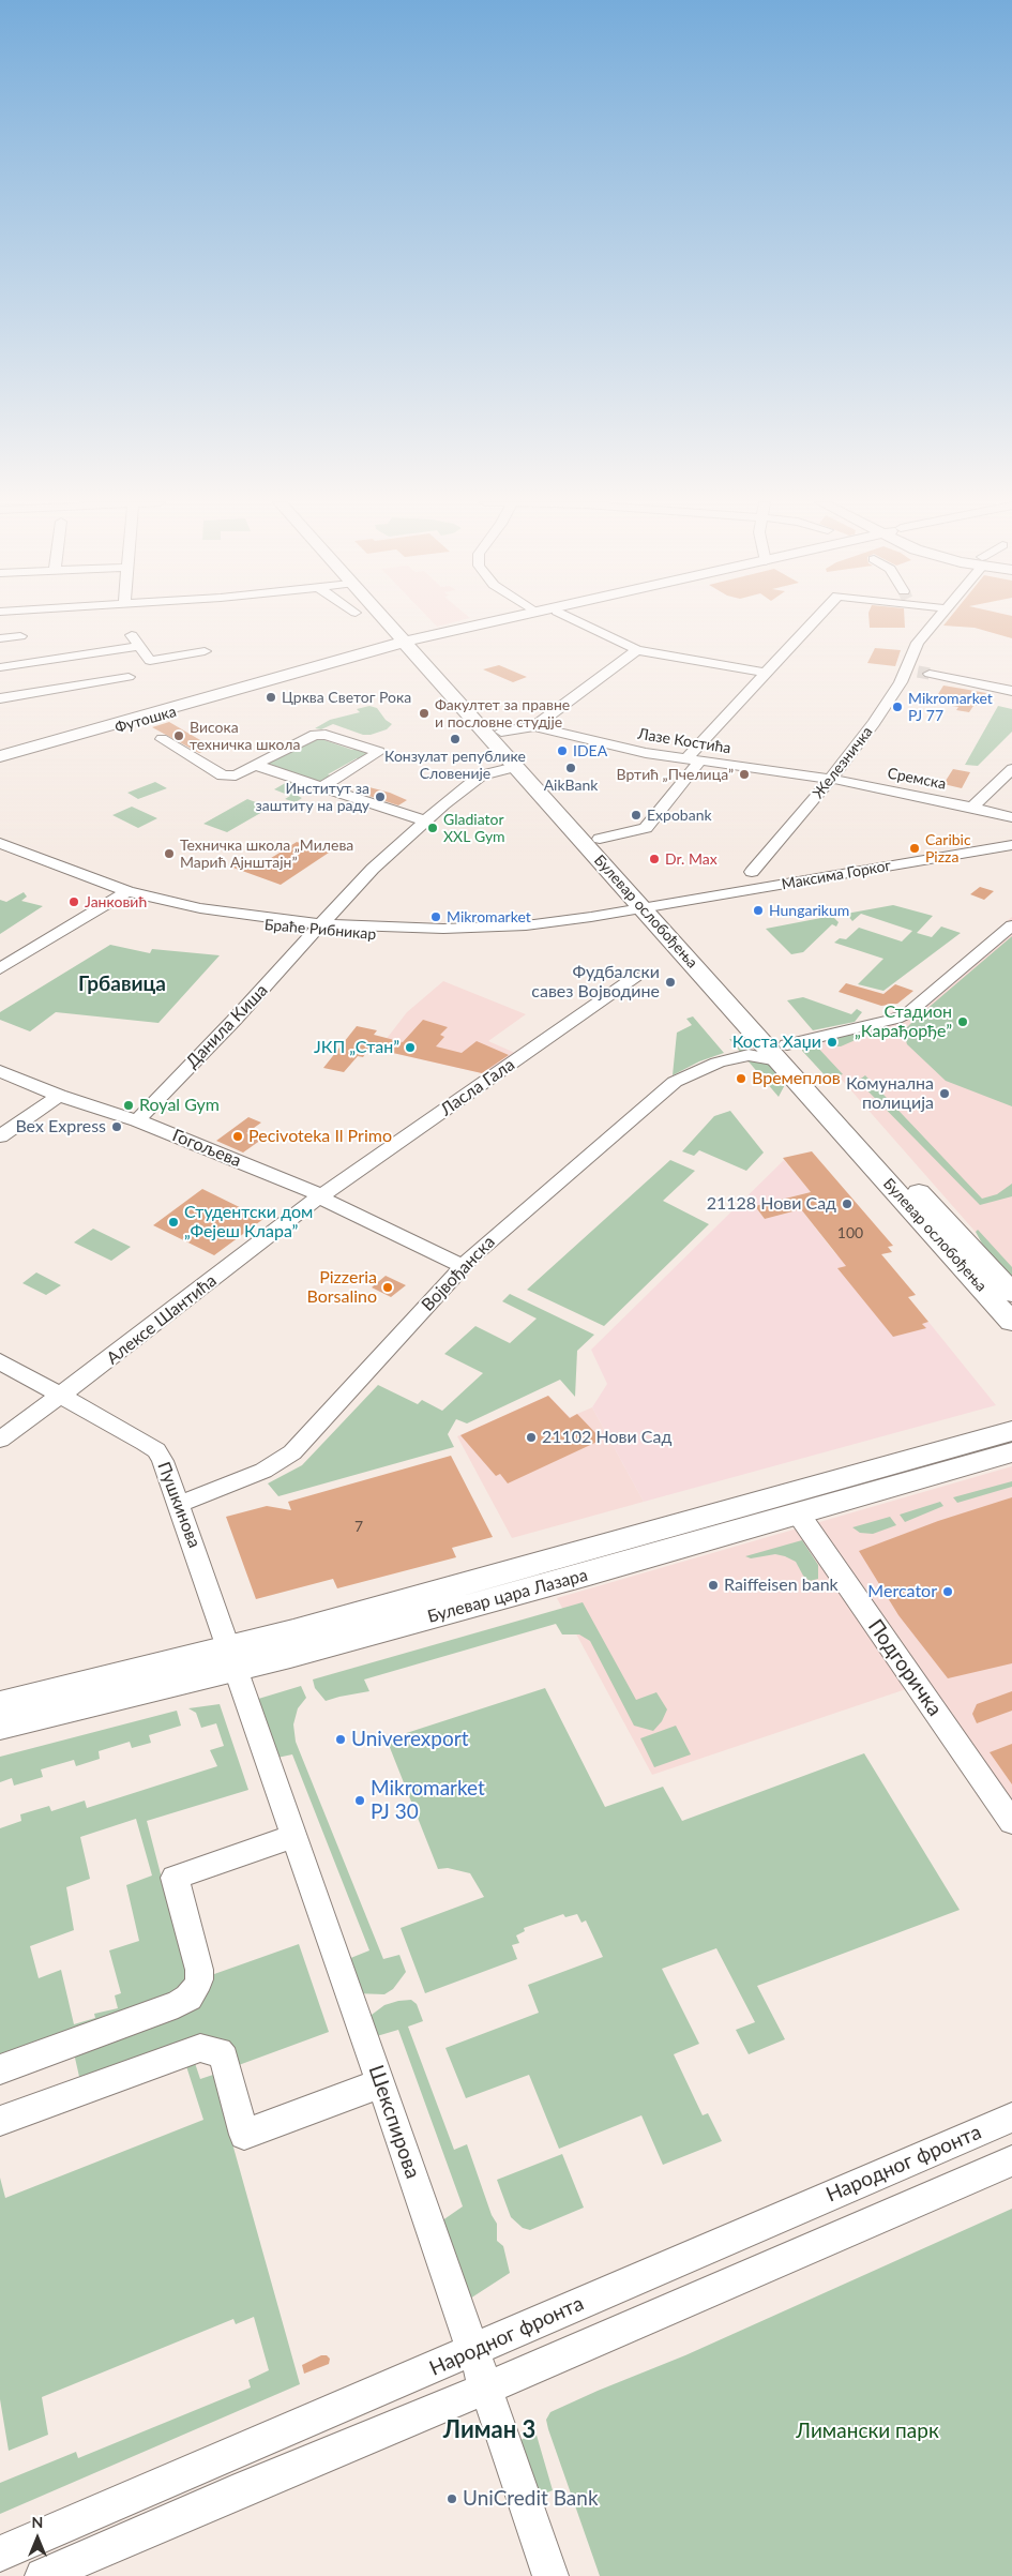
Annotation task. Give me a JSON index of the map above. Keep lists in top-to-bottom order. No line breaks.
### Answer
{"streets":{"main road":["Футошка","Булевар ослобођења","Булевар цара Лазара"],"street":["Лазе Костића","Железничка","Сремска","Максима Горког","Браће Рибникар","Данила Киша","Ласла Гала","Гогољева","Војвођанска","Алексе Шантића","Пушкинова","Подгоричка","Шекспирова","Народног фронта"]},"crossings":[["Футошка","Булевар ослобођења"],["Лазе Костића","Железничка"],["Лазе Костића","Сремска"],["Железничка","Сремска"],["Максима Горког","Булевар ослобођења"],["Максима Горког","Браће Рибникар"],["Булевар ослобођења","Браће Рибникар"],["Булевар ослобођења","Данила Киша"],["Булевар ослобођења","Војвођанска"],["Браће Рибникар","Данила Киша"],["Данила Киша","Гогољева"],["Ласла Гала","Гогољева"],["Ласла Гала","Алексе Шантића"],["Гогољева","Војвођанска"],["Гогољева","Алексе Шантића"],["Војвођанска","Пушкинова"],["Алексе Шантића","Пушкинова"],["Пушкинова","Булевар цара Лазара"],["Пушкинова","Шекспирова"],["Булевар цара Лазара","Подгоричка"],["Булевар цара Лазара","Шекспирова"],["Шекспирова","Народног фронта"]],"districts":["Грбавица","Лиман 3"],"parks":["Лимански парк"],"places":["Црква Светог Рока","Mikromarket PJ 77","Факултет за правне и пословне студјје","Висока техничка школа","Конзулат републике Словеније","IDEA","AikBank","Вртић „Пчелица”","Институт за заштиту на раду","Expobank","Gladiator XXL Gym","Caribic Pizza","Техничка школа „Милева Марић Ајнштајн”","Dr. Max","Јанковић","Hungarikum","Mikromarket","Фудбалски савез Војводине","Стадион „Карађорђе”","Коста Хаџи","ЈКП „Стан”","Времеплов","Комунална полиција","Royal Gym","Bex Express","Pecivoteka Il Primo","21128 Нови Сад","Студентски дом „Фејеш Клара”","Pizzeria Borsalino","21102 Нови Сад","Raiffeisen bank","Mercator","Univerexport","Mikromarket PJ 30","UniCredit Bank"],"house_numbers":["100","7"],"north":"top"}
